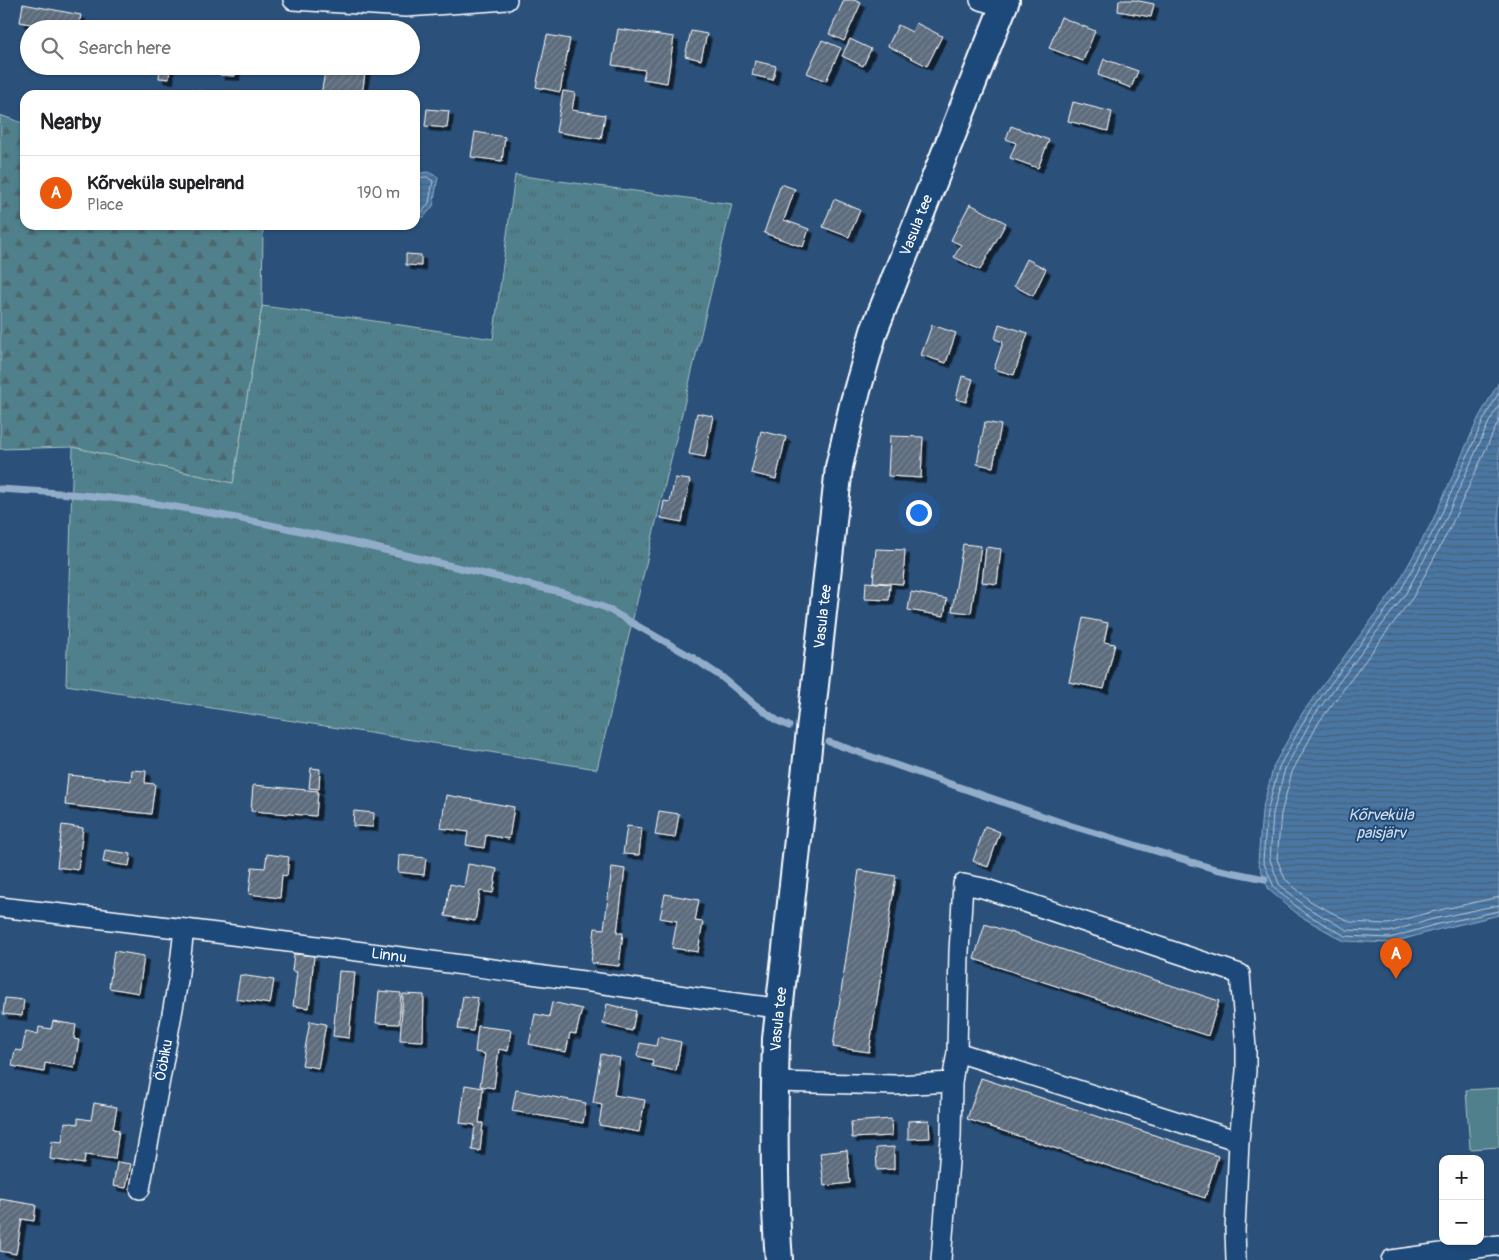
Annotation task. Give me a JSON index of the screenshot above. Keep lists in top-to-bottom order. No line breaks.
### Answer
{"streets":{"street":["Vasula tee","Linnu","Ööbiku"]},"crossings":[["Vasula tee","Linnu"],["Linnu","Ööbiku"]],"water":["Kõrveküla paisjärv"],"page":{"search":"Search here","heading":"Nearby","list":[{"mark":"A","name":"Kõrveküla supelrand","note":"Place","value":"190 m"}],"pins":"A","map_buttons":["+","−"]}}
